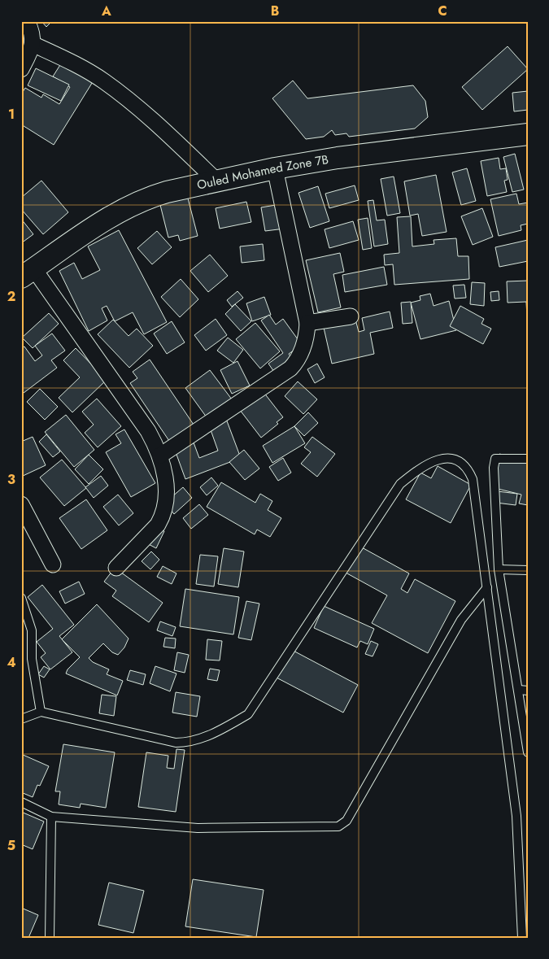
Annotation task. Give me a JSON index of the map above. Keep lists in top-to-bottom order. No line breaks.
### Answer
{"streets":{"main road":["Ouled Mohamed Zone 7B"]},"grid":{"columns":["A","B","C"],"rows":["1","2","3","4","5"]}}
